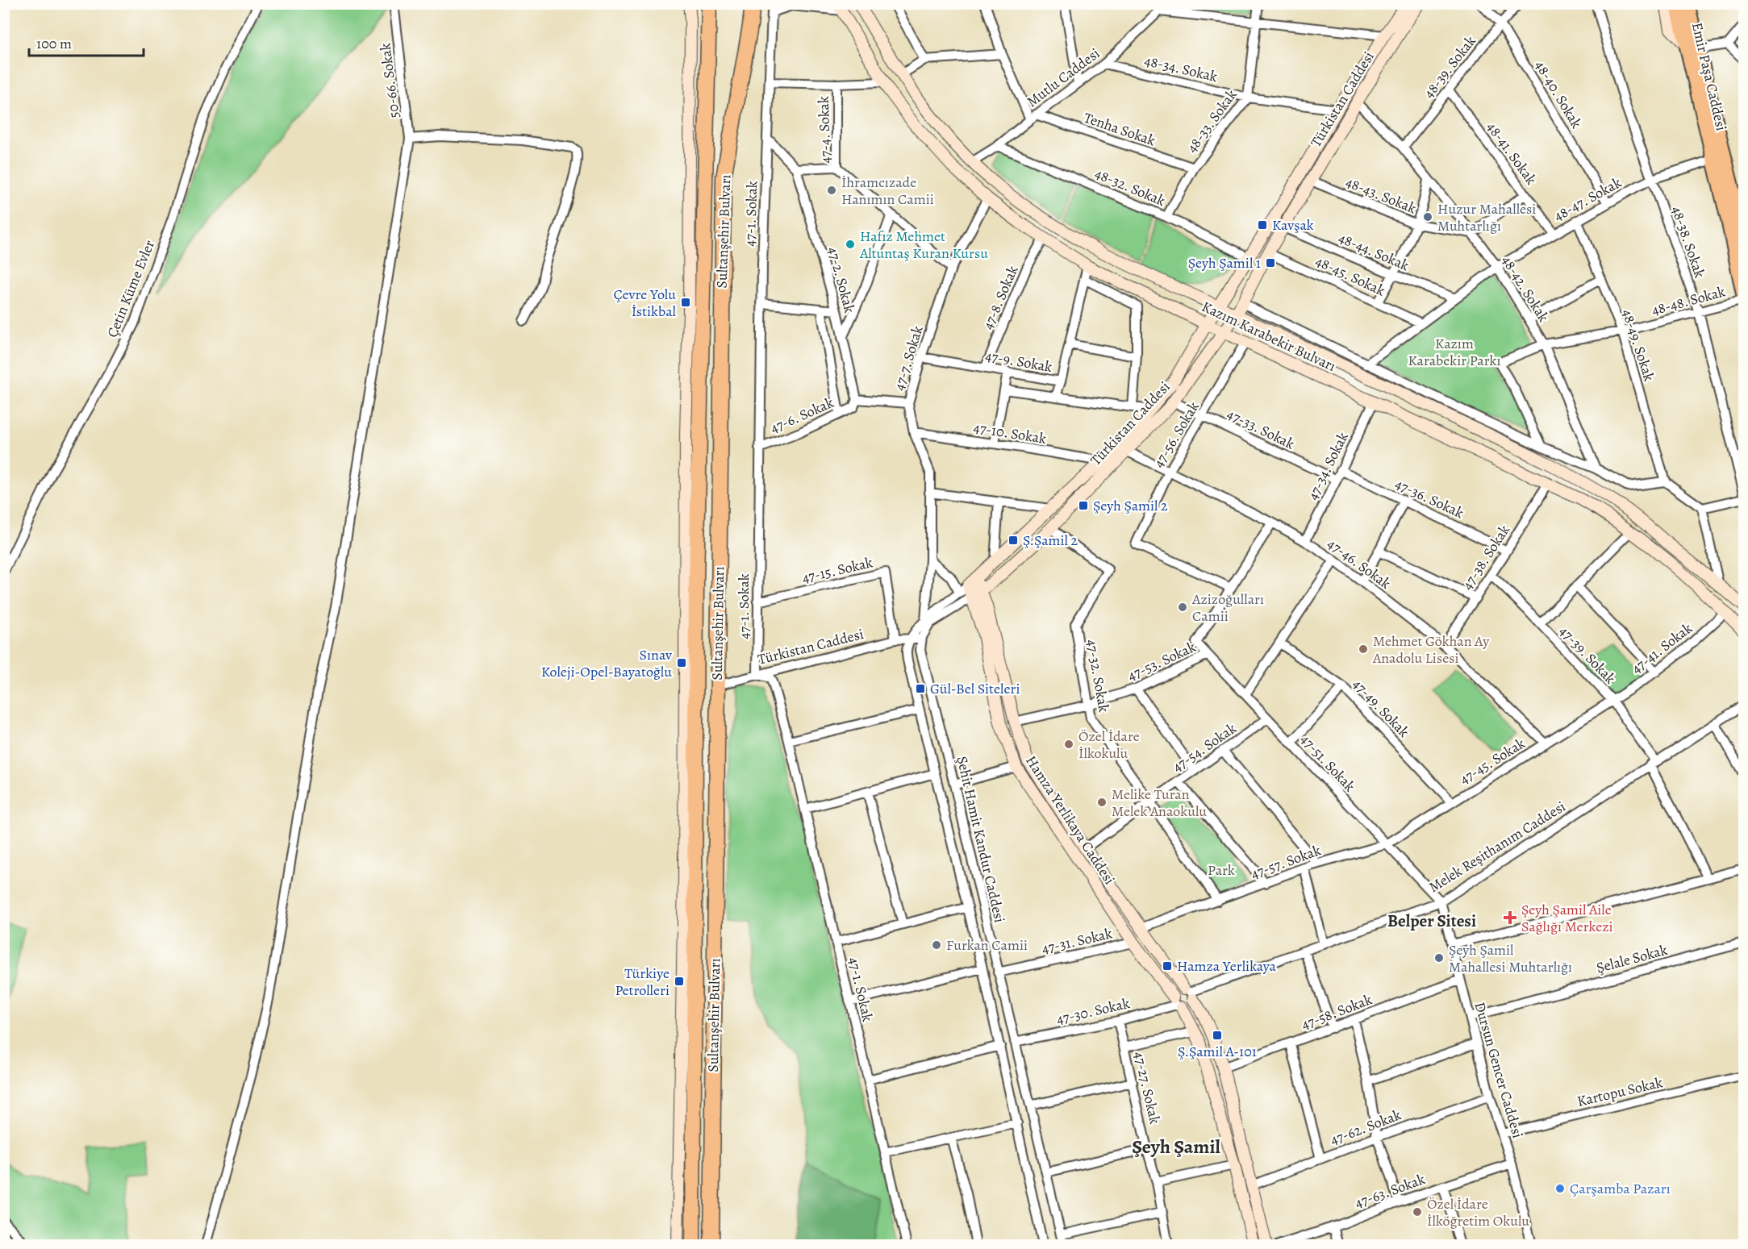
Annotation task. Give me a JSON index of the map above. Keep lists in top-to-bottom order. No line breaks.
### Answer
{"streets":{"highway":["Sultanşehir Bulvarı"],"main road":["Emir Paşa Caddesi"],"street":["48-39. Sokak","48-34. Sokak","Mutlu Caddesi","50-66. Sokak","48-40. Sokak","Türkistan Caddesi","48-33. Sokak","Tenha Sokak","47-4. Sokak","48-41. Sokak","48-32. Sokak","48-43. Sokak","48-47. Sokak","47-1. Sokak","48-38. Sokak","48-44. Sokak","48-45. Sokak","47-2. Sokak","Çetin Küme Evler","48-42. Sokak","47-8. Sokak","48-48. Sokak","Kazım Karabekir Bulvarı","48-49. Sokak","47-7. Sokak","47-9. Sokak","47-6. Sokak","47-33. Sokak","47-10. Sokak","47-56. Sokak","47-34. Sokak","47-36. Sokak","47-38. Sokak","47-46. Sokak","47-15. Sokak","47-41. Sokak","47-39. Sokak","47-53. Sokak","47-32. Sokak","47-49. Sokak","47-54. Sokak","47-45. Sokak","47-51. Sokak","Hamza Yerlikaya Caddesi","Şehit Hamit Kandur Caddesi","Melek Reşithanım Caddesi","47-57. Sokak","47-31. Sokak","Şelale Sokak","47-30. Sokak","47-58. Sokak","Dursun Gencer Caddesi","47-27. Sokak","Kartopu Sokak","47-62. Sokak","47-63. Sokak"]},"crossings":[["48-39. Sokak","48-40. Sokak"],["48-39. Sokak","48-41. Sokak"],["48-39. Sokak","48-42. Sokak"],["48-34. Sokak","Mutlu Caddesi"],["48-34. Sokak","Türkistan Caddesi"],["48-34. Sokak","48-33. Sokak"],["Emir Paşa Caddesi","48-47. Sokak"],["Emir Paşa Caddesi","48-48. Sokak"],["Mutlu Caddesi","Tenha Sokak"],["Mutlu Caddesi","48-32. Sokak"],["Mutlu Caddesi","Kazım Karabekir Bulvarı"],["48-40. Sokak","48-47. Sokak"],["Türkistan Caddesi","48-32. Sokak"],["Türkistan Caddesi","48-43. Sokak"],["Türkistan Caddesi","47-1. Sokak"],["Türkistan Caddesi","Sultanşehir Bulvarı"],["Türkistan Caddesi","48-44. Sokak"],["Türkistan Caddesi","48-45. Sokak"],["Türkistan Caddesi","48-42. Sokak"],["Türkistan Caddesi","Kazım Karabekir Bulvarı"],["Türkistan Caddesi","47-7. Sokak"],["Türkistan Caddesi","47-9. Sokak"],["Türkistan Caddesi","47-33. Sokak"],["Türkistan Caddesi","47-10. Sokak"],["Türkistan Caddesi","47-46. Sokak"],["Türkistan Caddesi","47-15. Sokak"],["Türkistan Caddesi","47-32. Sokak"],["Türkistan Caddesi","Hamza Yerlikaya Caddesi"],["Türkistan Caddesi","Şehit Hamit Kandur Caddesi"],["48-33. Sokak","Tenha Sokak"],["48-33. Sokak","48-32. Sokak"],["47-4. Sokak","47-7. Sokak"],["48-41. Sokak","48-47. Sokak"],["48-43. Sokak","48-42. Sokak"],["48-47. Sokak","48-38. Sokak"],["48-47. Sokak","48-44. Sokak"],["48-47. Sokak","48-45. Sokak"],["48-47. Sokak","48-42. Sokak"],["48-47. Sokak","48-49. Sokak"],["47-1. Sokak","Kazım Karabekir Bulvarı"],["47-1. Sokak","47-6. Sokak"],["47-1. Sokak","47-15. Sokak"],["48-38. Sokak","48-48. Sokak"],["47-2. Sokak","47-6. Sokak"],["48-42. Sokak","48-48. Sokak"],["47-8. Sokak","Kazım Karabekir Bulvarı"],["47-8. Sokak","47-9. Sokak"],["48-48. Sokak","48-49. Sokak"],["Kazım Karabekir Bulvarı","47-7. Sokak"],["Kazım Karabekir Bulvarı","47-56. Sokak"],["Kazım Karabekir Bulvarı","47-34. Sokak"],["Kazım Karabekir Bulvarı","47-38. Sokak"],["Kazım Karabekir Bulvarı","47-41. Sokak"],["47-7. Sokak","47-9. Sokak"],["47-7. Sokak","47-10. Sokak"],["47-33. Sokak","47-56. Sokak"],["47-33. Sokak","47-34. Sokak"],["47-56. Sokak","47-46. Sokak"],["47-56. Sokak","47-51. Sokak"],["47-34. Sokak","47-36. Sokak"],["47-34. Sokak","47-46. Sokak"],["47-36. Sokak","47-38. Sokak"],["47-38. Sokak","47-46. Sokak"],["47-38. Sokak","47-39. Sokak"],["47-46. Sokak","47-45. Sokak"],["47-41. Sokak","47-39. Sokak"],["47-41. Sokak","47-45. Sokak"],["47-39. Sokak","47-45. Sokak"],["47-39. Sokak","Melek Reşithanım Caddesi"],["47-53. Sokak","47-32. Sokak"],["47-53. Sokak","47-51. Sokak"],["47-53. Sokak","Hamza Yerlikaya Caddesi"],["47-32. Sokak","47-54. Sokak"],["47-32. Sokak","47-57. Sokak"],["47-49. Sokak","47-45. Sokak"],["47-54. Sokak","47-51. Sokak"],["47-54. Sokak","Hamza Yerlikaya Caddesi"],["47-45. Sokak","47-51. Sokak"],["47-45. Sokak","47-57. Sokak"],["47-51. Sokak","Melek Reşithanım Caddesi"],["47-51. Sokak","47-57. Sokak"],["47-51. Sokak","Dursun Gencer Caddesi"],["Hamza Yerlikaya Caddesi","Melek Reşithanım Caddesi"],["Hamza Yerlikaya Caddesi","47-57. Sokak"],["Hamza Yerlikaya Caddesi","47-31. Sokak"],["Hamza Yerlikaya Caddesi","47-30. Sokak"],["Hamza Yerlikaya Caddesi","47-58. Sokak"],["Hamza Yerlikaya Caddesi","47-62. Sokak"],["Şehit Hamit Kandur Caddesi","47-31. Sokak"],["Şehit Hamit Kandur Caddesi","47-30. Sokak"],["Melek Reşithanım Caddesi","Dursun Gencer Caddesi"],["Şelale Sokak","Dursun Gencer Caddesi"],["47-30. Sokak","47-27. Sokak"],["47-58. Sokak","Dursun Gencer Caddesi"],["Dursun Gencer Caddesi","Kartopu Sokak"],["Dursun Gencer Caddesi","47-62. Sokak"],["Dursun Gencer Caddesi","47-63. Sokak"]],"districts":["Belper Sitesi","Şeyh Şamil"],"parks":["Kazım Karabekir Parkı","Park"],"places":{"other":["İhramcızade Hanımın Camii","Huzur Mahallesi Muhtarlığı","Hafız Mehmet Altuntaş Kuran Kursu","Azizoğulları Camii","Mehmet Gökhan Ay Anadolu Lisesi","Özel İdare İlkokulu","Melike Turan Melek Anaokulu","Furkan Camii","Şeyh Şamil Mahallesi Muhtarlığı","Çarşamba Pazarı","Özel İdare İlköğretim Okulu"],"transit":["Kavşak","Şeyh Şamil 1","Çevre Yolu İstikbal","Şeyh Şamil 2","Ş.Şamil 2","Sınav Koleji-Opel-Bayatoğlu","Gül-Bel Siteleri","Hamza Yerlikaya","Türkiye Petrolleri","Ş.Şamil A-101"],"health":["Şeyh Şamil Aile Sağlığı Merkezi"]},"scale_bar":"100 m"}
